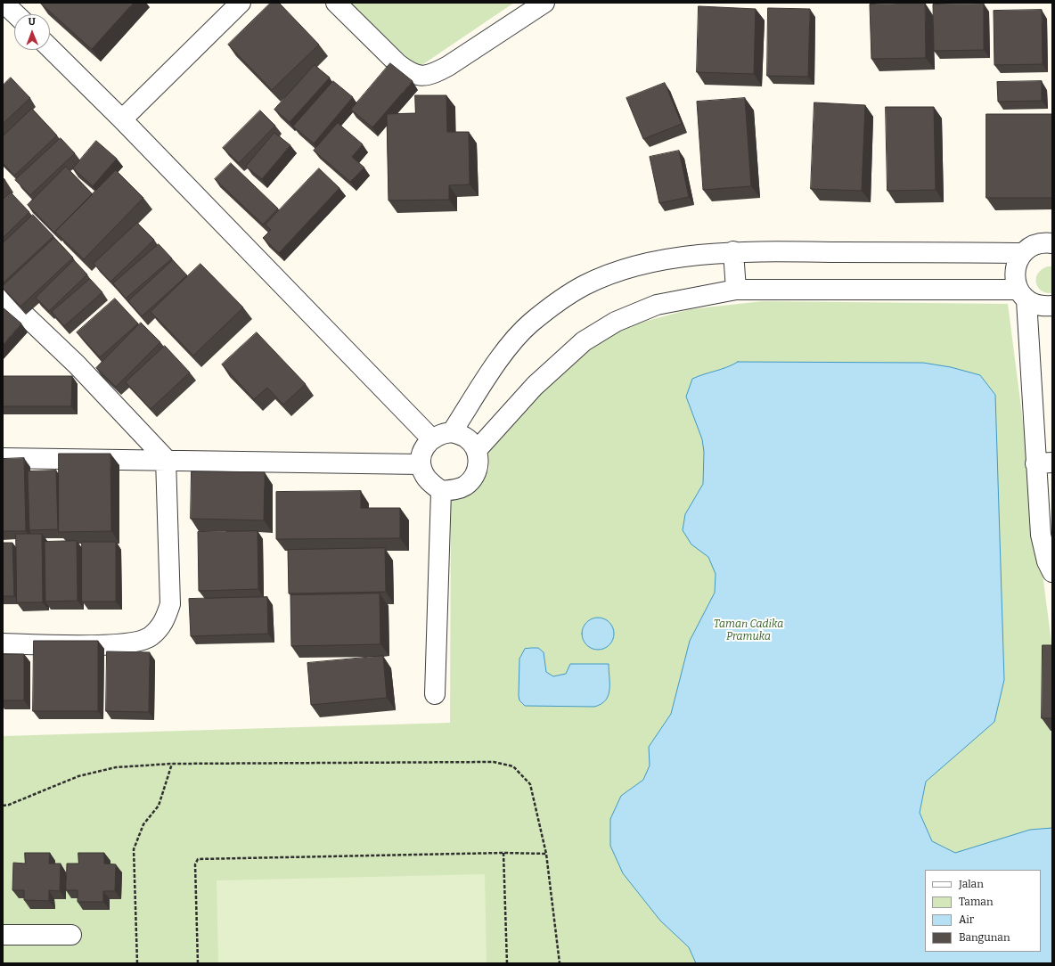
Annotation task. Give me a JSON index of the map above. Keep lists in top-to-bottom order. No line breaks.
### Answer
{"parks":["Taman Cadika Pramuka"],"legend":["Jalan","Taman","Air","Bangunan"],"north":"top"}
